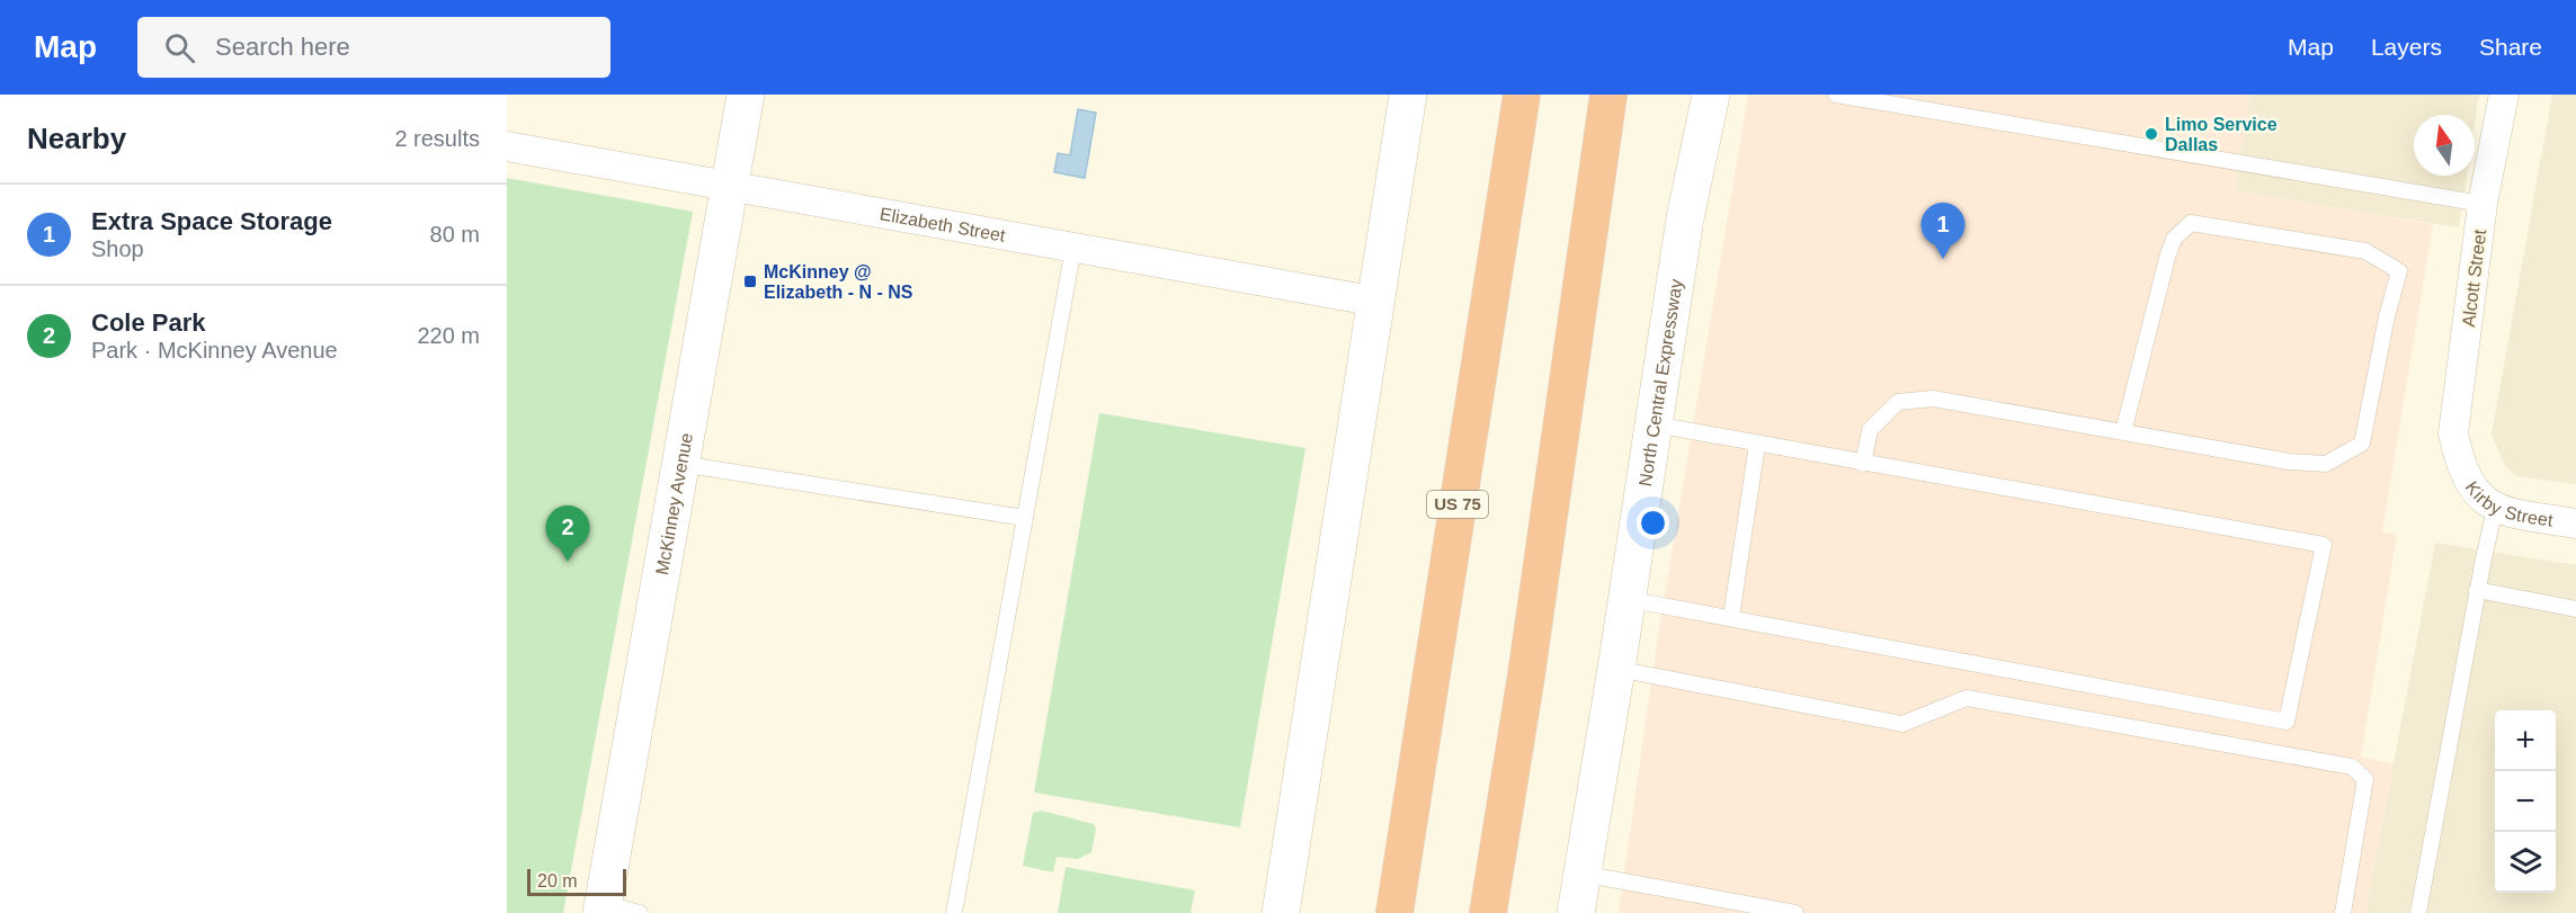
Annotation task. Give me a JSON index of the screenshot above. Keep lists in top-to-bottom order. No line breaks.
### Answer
{"streets":{"highway":["US 75"],"main road":["North Central Expressway","McKinney Avenue"],"street":["Elizabeth Street","Alcott Street","Kirby Street"]},"crossings":[["Elizabeth Street","McKinney Avenue"],["Alcott Street","Kirby Street"]],"places":{"other":["Limo Service Dallas"],"transit":["McKinney @ Elizabeth - N - NS"]},"scale_bar":"20 m","north":"top","page":{"header":"Map","search":"Search here","nav":["Map","Layers","Share"],"heading":["Nearby","2 results"],"list":[{"mark":"1","name":"Extra Space Storage","note":"Shop","value":"80 m"},{"mark":"2","name":"Cole Park","note":"Park · McKinney Avenue","value":"220 m"}],"pins":["1","2"],"map_buttons":["+","−"],"scale":"20 m"}}
